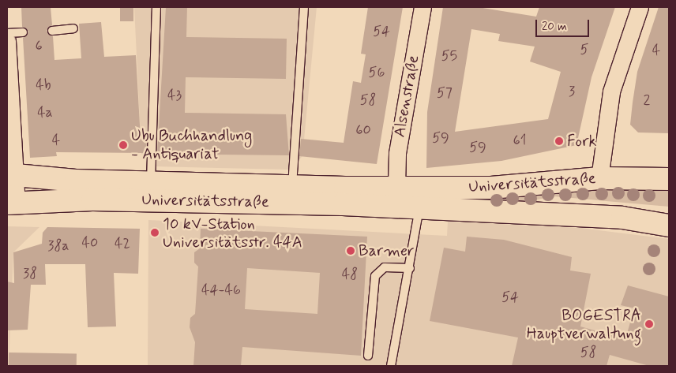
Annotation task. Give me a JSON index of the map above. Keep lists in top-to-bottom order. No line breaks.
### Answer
{"streets":{"main road":["Universitätsstraße"],"street":["Alsenstraße"]},"crossings":[["Alsenstraße","Universitätsstraße"]],"places":["Fork","Ubu Buchhandlung - Antiquariat","10 kV-Station Universitätsstr. 44A","Barmer","BOGESTRA Hauptverwaltung"],"house_numbers":["54","6","5","4","55","56","4b","3","57","43","58","2","4a","60","59","4","61","59","40","42","38a","38","48","44-46","54","58"],"scale_bar":"20 m"}
